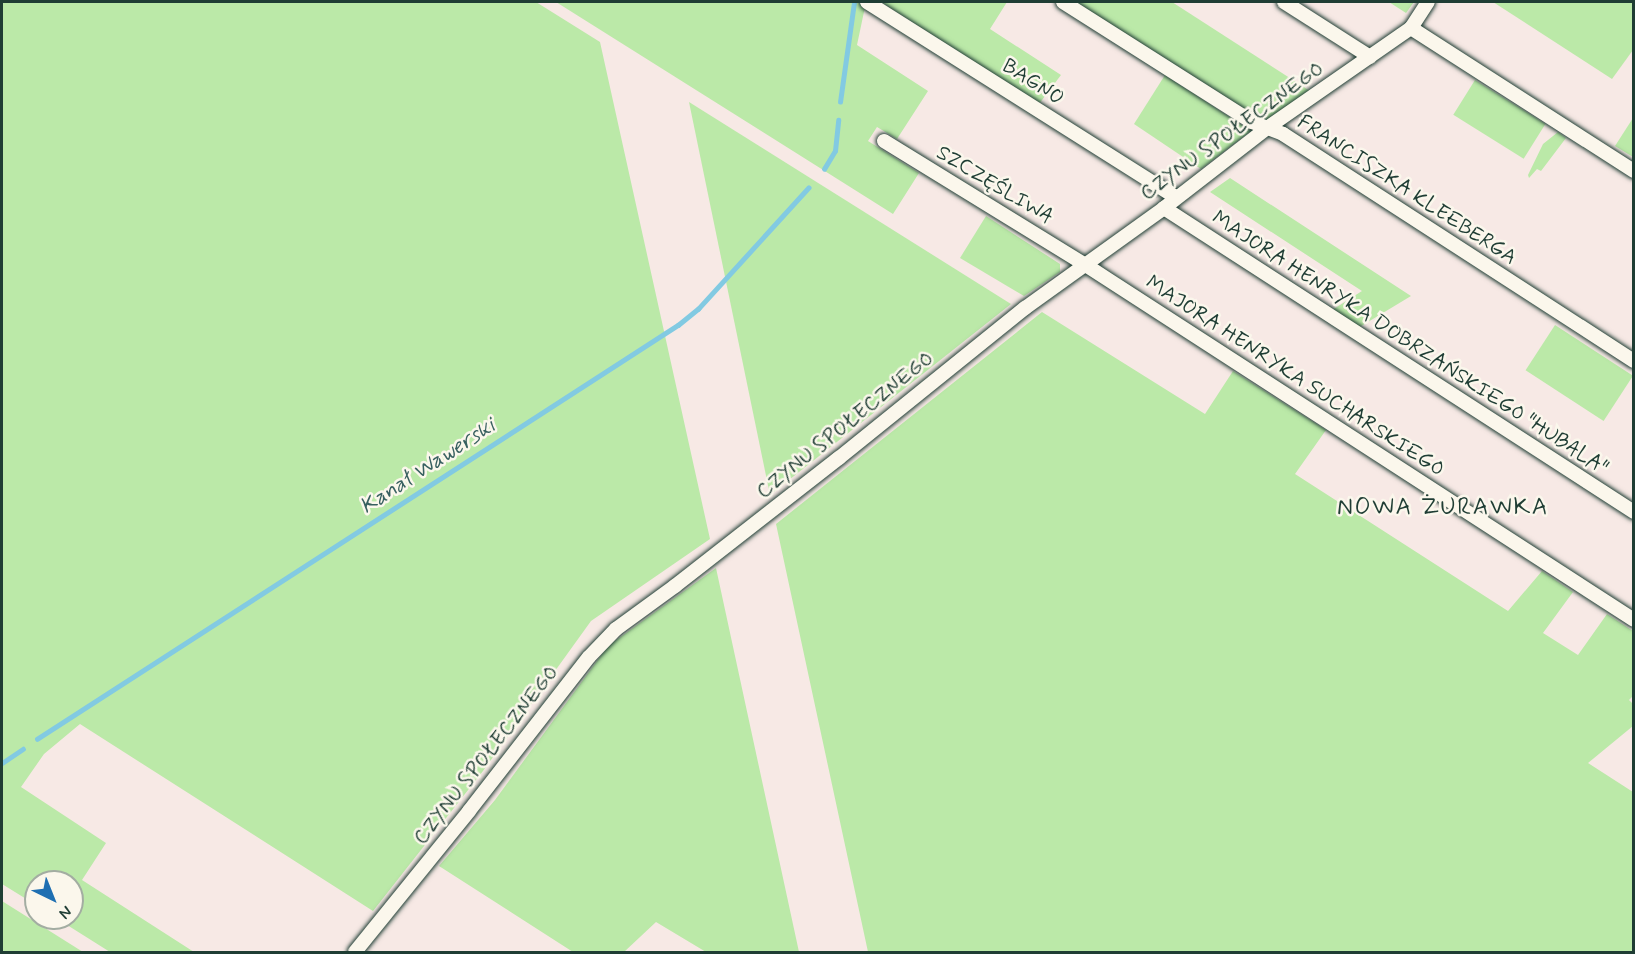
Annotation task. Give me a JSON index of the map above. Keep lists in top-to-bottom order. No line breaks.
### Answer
{"streets":{"street":["BAGNO","CZYNU SPOŁECZNEGO","SZCZĘŚLIWA","FRANCISZKA KLEEBERGA","MAJORA HENRYKA DOBRZAŃSKIEGO \"HUBALA\"","MAJORA HENRYKA SUCHARSKIEGO"]},"crossings":[["BAGNO","CZYNU SPOŁECZNEGO"],["CZYNU SPOŁECZNEGO","SZCZĘŚLIWA"],["CZYNU SPOŁECZNEGO","FRANCISZKA KLEEBERGA"],["CZYNU SPOŁECZNEGO","MAJORA HENRYKA DOBRZAŃSKIEGO \"HUBALA\""],["CZYNU SPOŁECZNEGO","MAJORA HENRYKA SUCHARSKIEGO"],["SZCZĘŚLIWA","MAJORA HENRYKA SUCHARSKIEGO"]],"districts":["NOWA ŻURAWKA"],"water":["Kanał Wawerski"],"north":"bottom right"}
